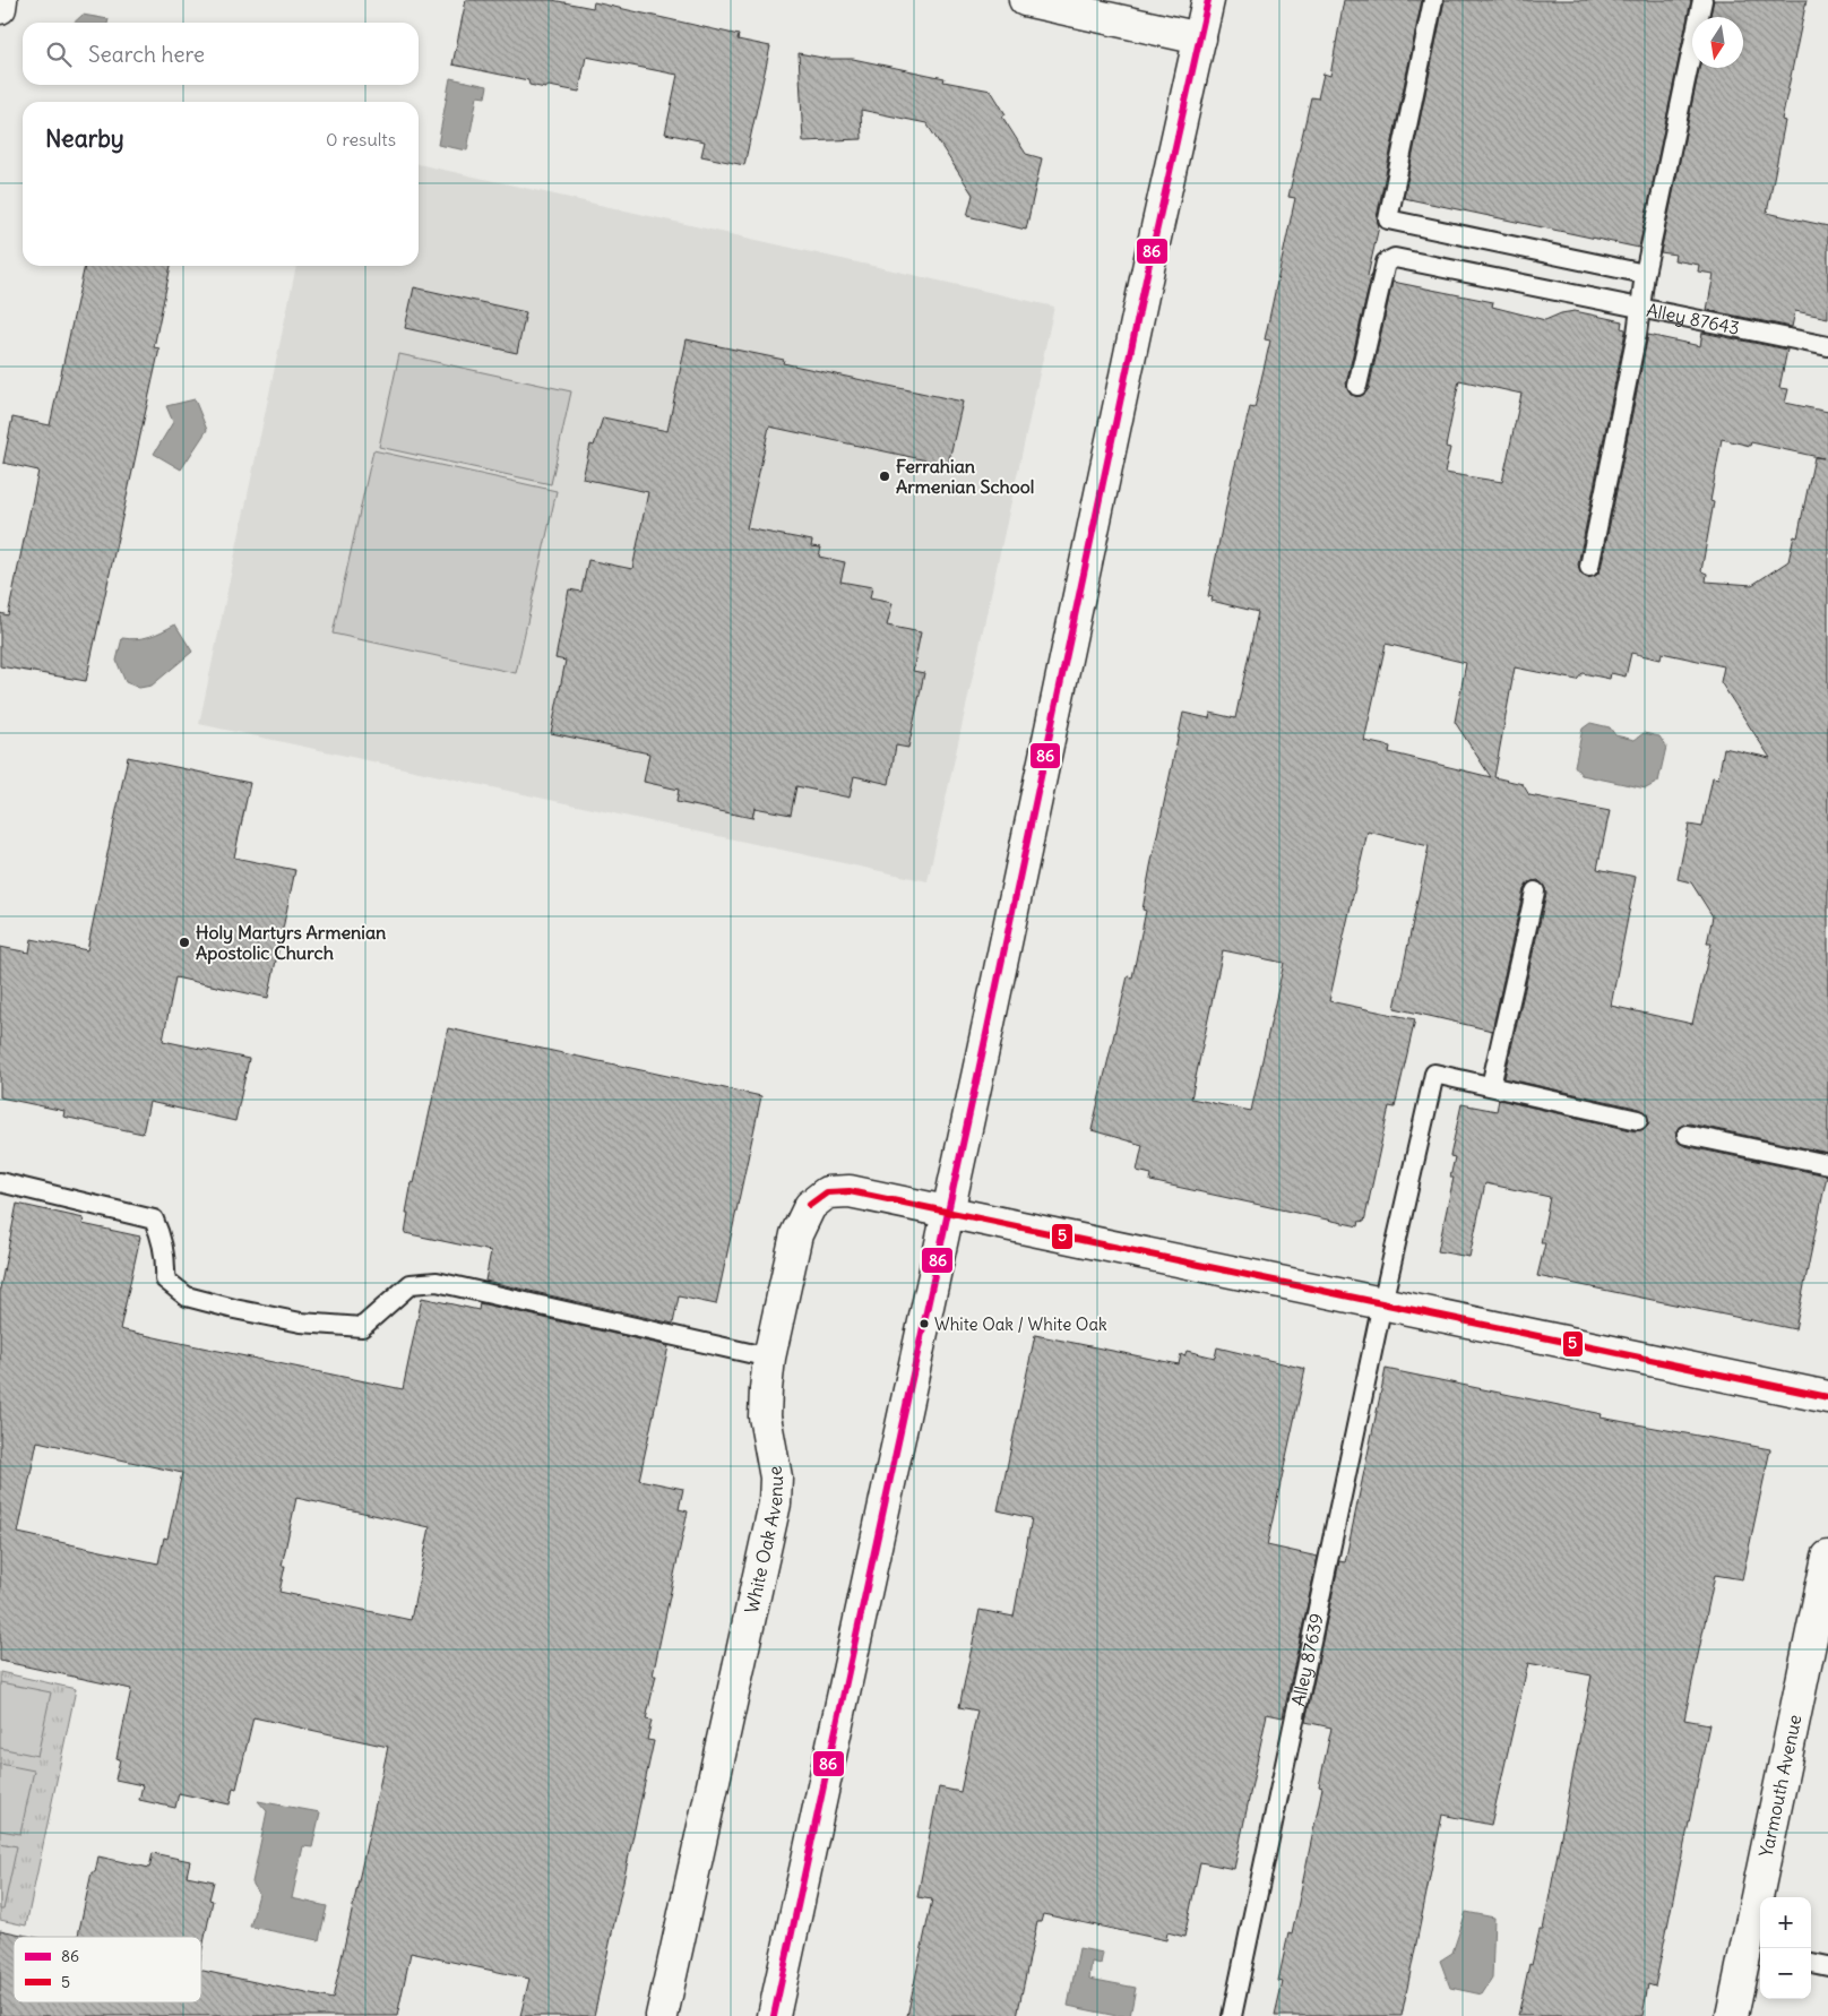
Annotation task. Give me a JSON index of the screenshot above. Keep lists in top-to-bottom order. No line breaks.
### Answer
{"streets":{"street":["White Oak Avenue","Yarmouth Avenue"],"lane":["Alley 87643","Alley 87639"]},"crossings":[["White Oak Avenue","Alley 87639"]],"places":["Ferrahian Armenian School","Holy Martyrs Armenian Apostolic Church","White Oak / White Oak"],"lines":["transit line 86","transit line 5"],"legend":["86","5"],"north":"bottom","page":{"search":"Search here","heading":["Nearby","0 results"],"map_buttons":["+","−"]}}
